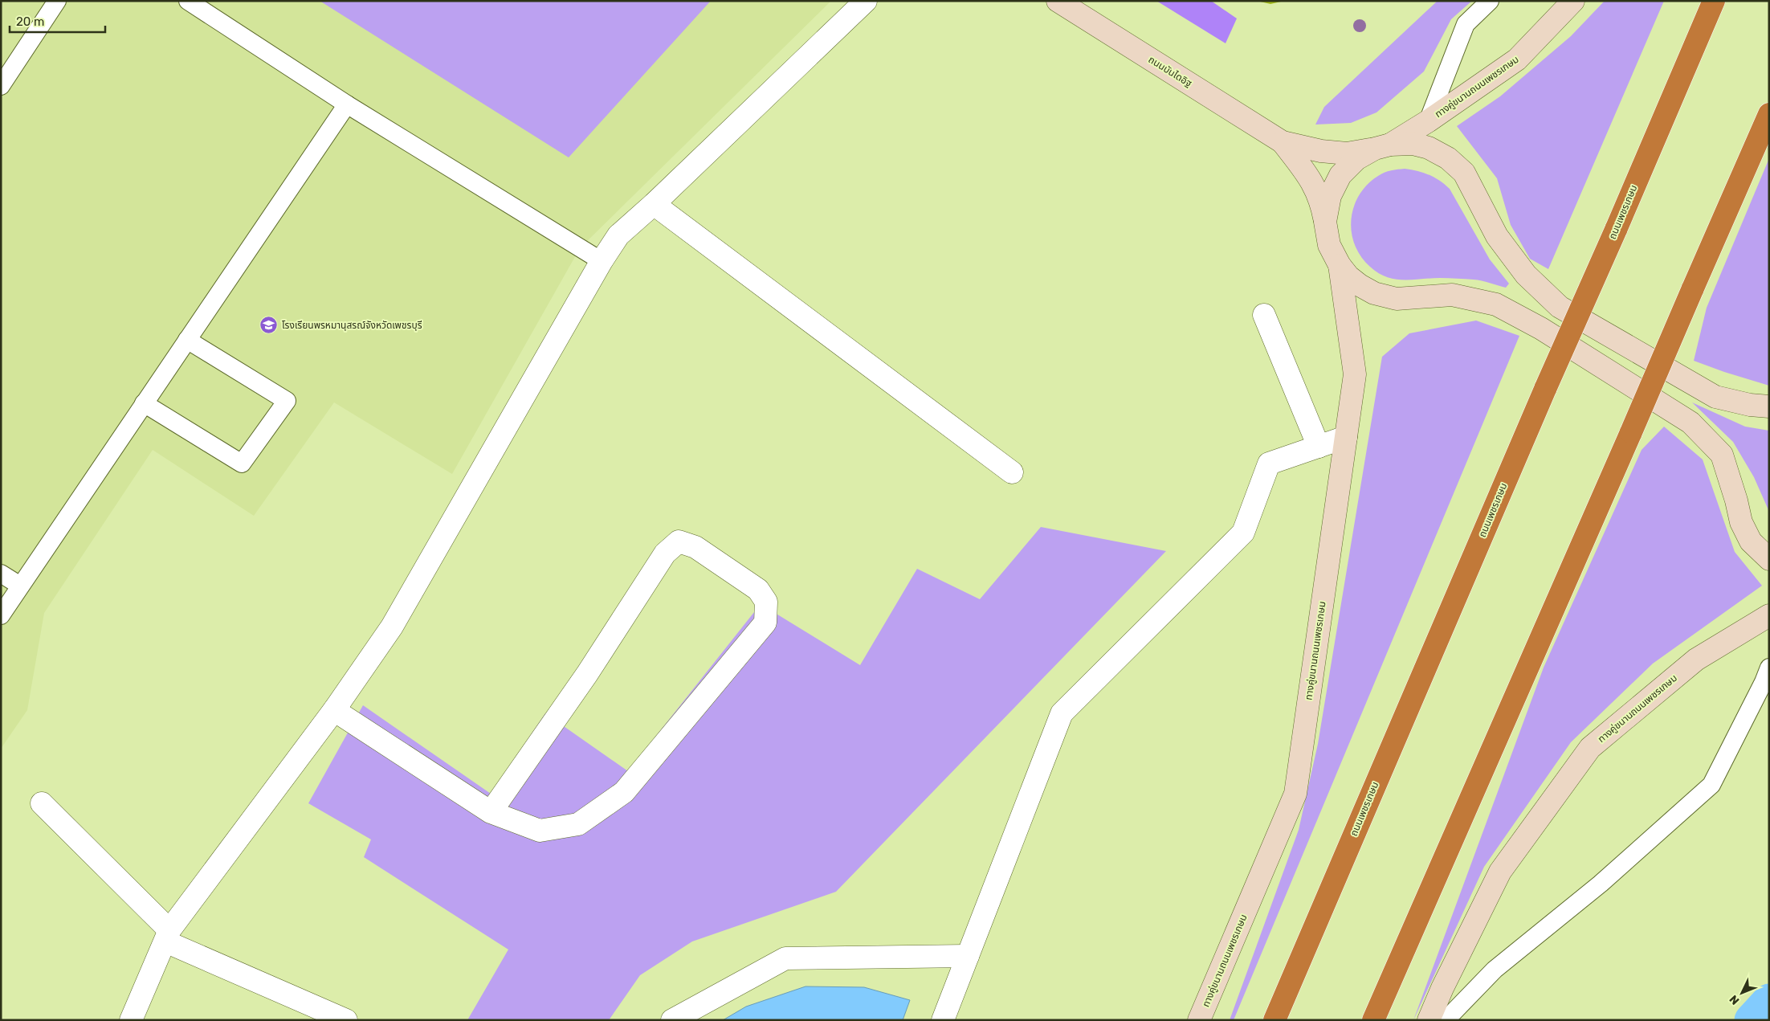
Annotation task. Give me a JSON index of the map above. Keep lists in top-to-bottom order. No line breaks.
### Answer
{"streets":{"highway":["ถนนเพชรเกษม"],"main road":["ถนนบันไดอิฐ","ทางคู่ขนานถนนเพชรเกษม"]},"crossings":[["ถนนบันไดอิฐ","ทางคู่ขนานถนนเพชรเกษม"]],"places":{"school or university":["โรงเรียนพรหมานุสรณ์จังหวัดเพชรบุรี"]},"scale_bar":"20 m","north":"bottom left"}
